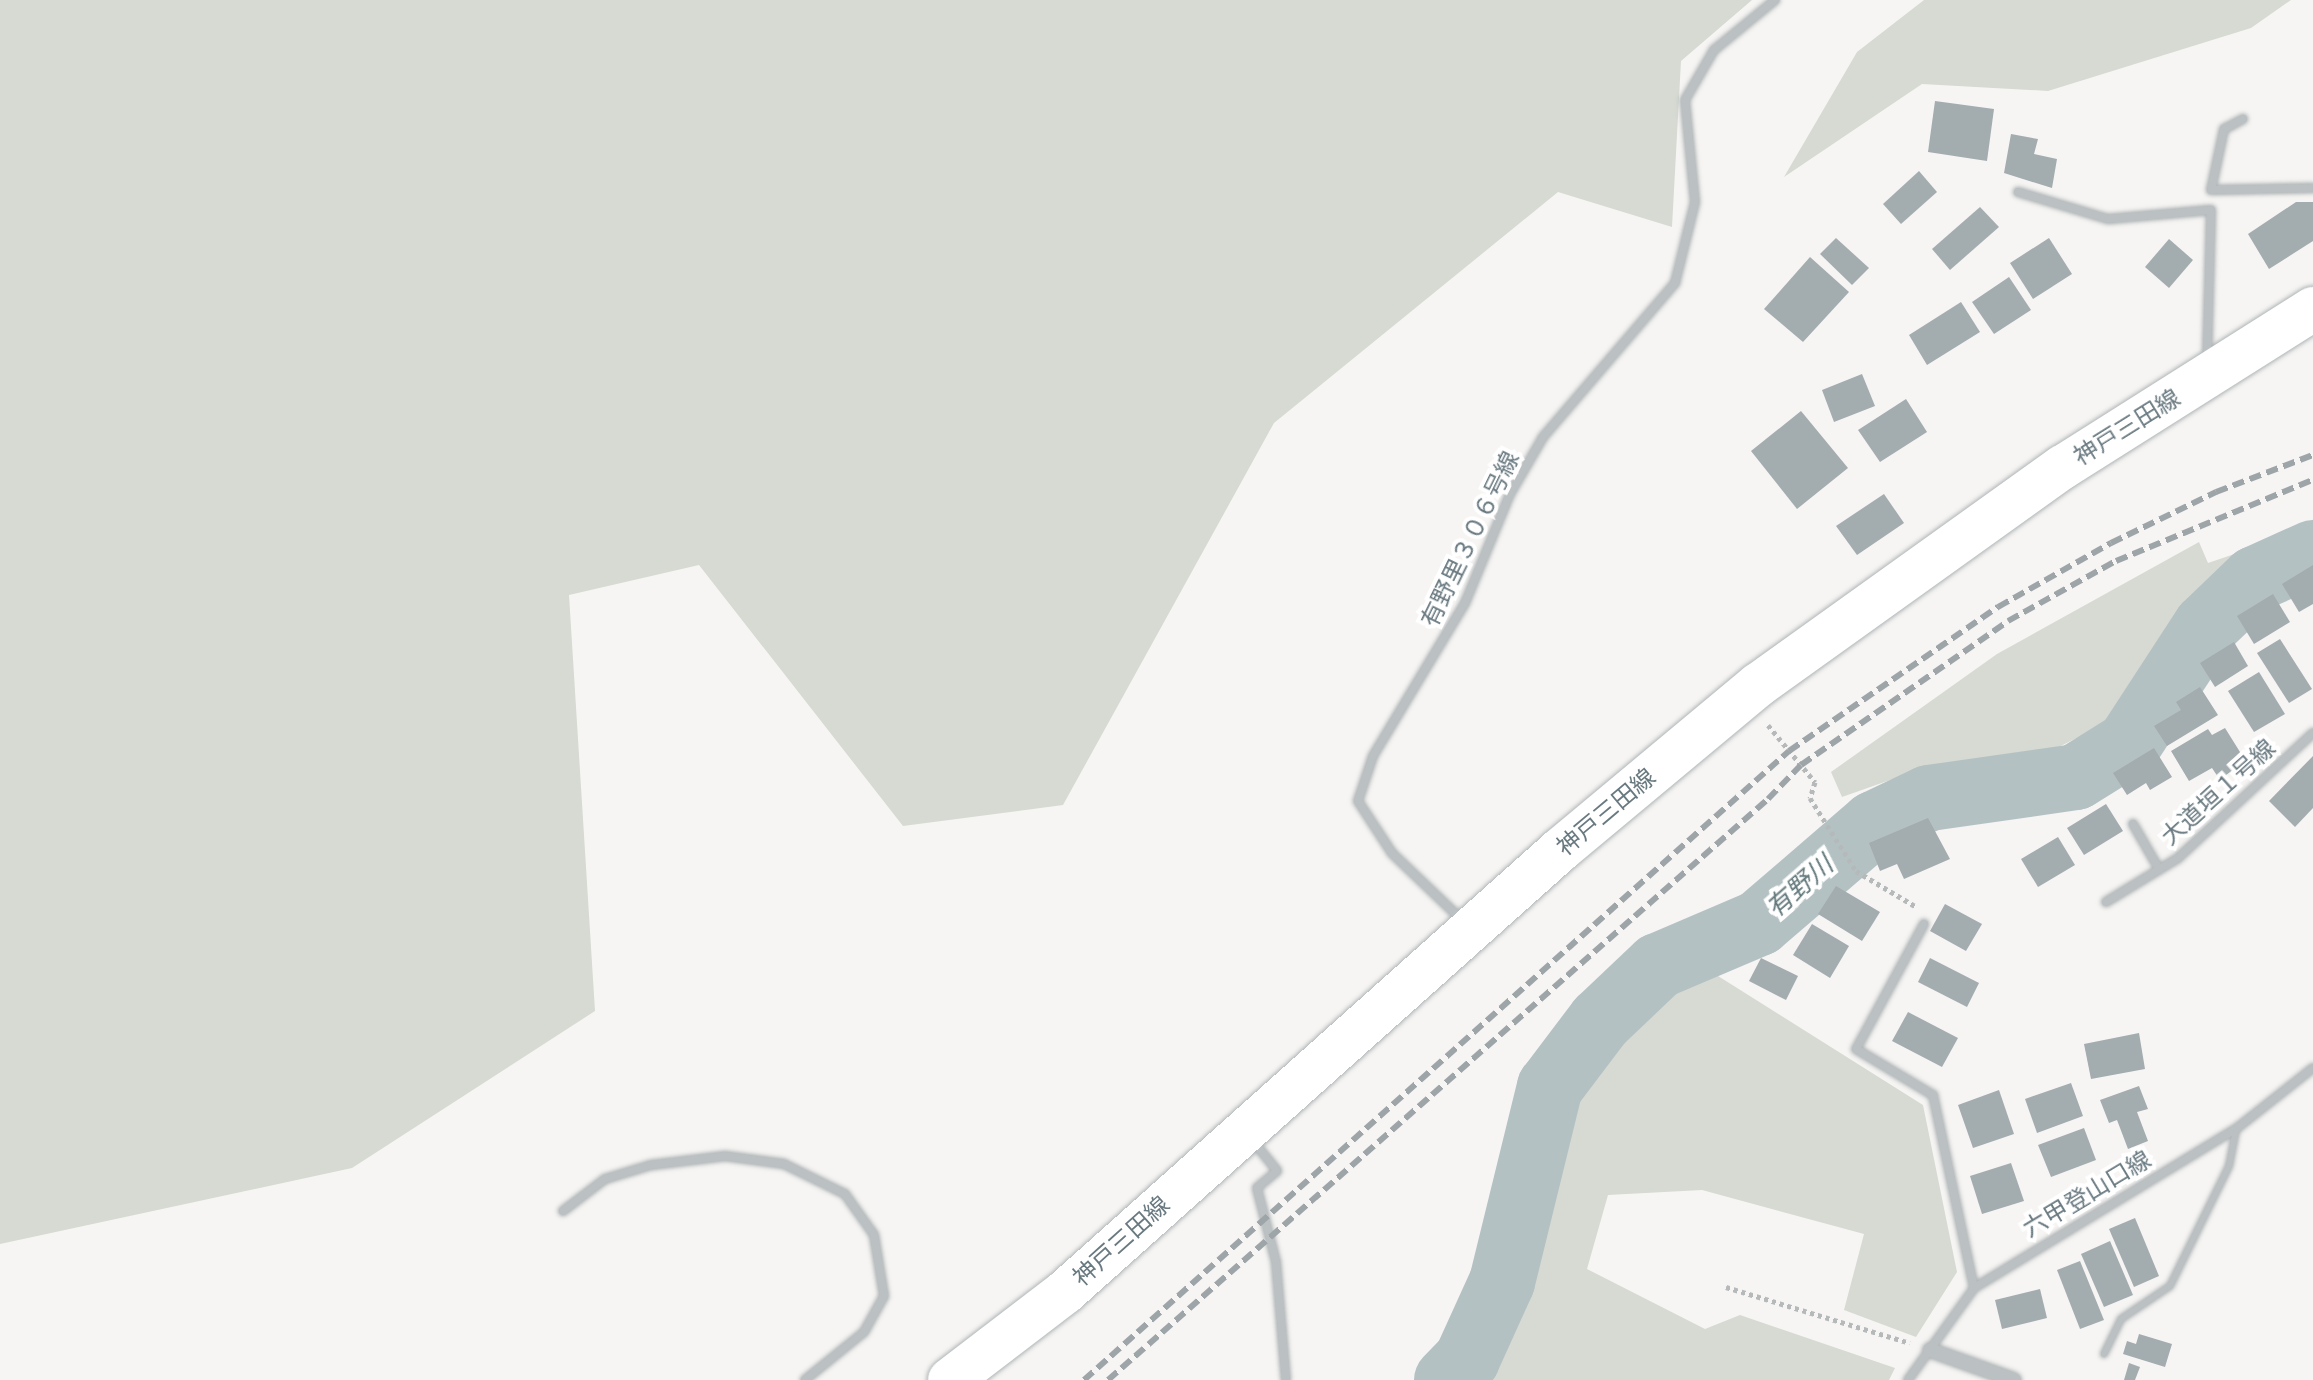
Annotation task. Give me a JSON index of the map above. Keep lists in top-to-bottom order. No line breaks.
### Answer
{"streets":{"main road":["神戸三田線"],"street":["有野里３０６号線","大道垣１号線","六甲登山口線"]},"crossings":[["神戸三田線","有野里３０６号線"]],"water":["有野川"]}
